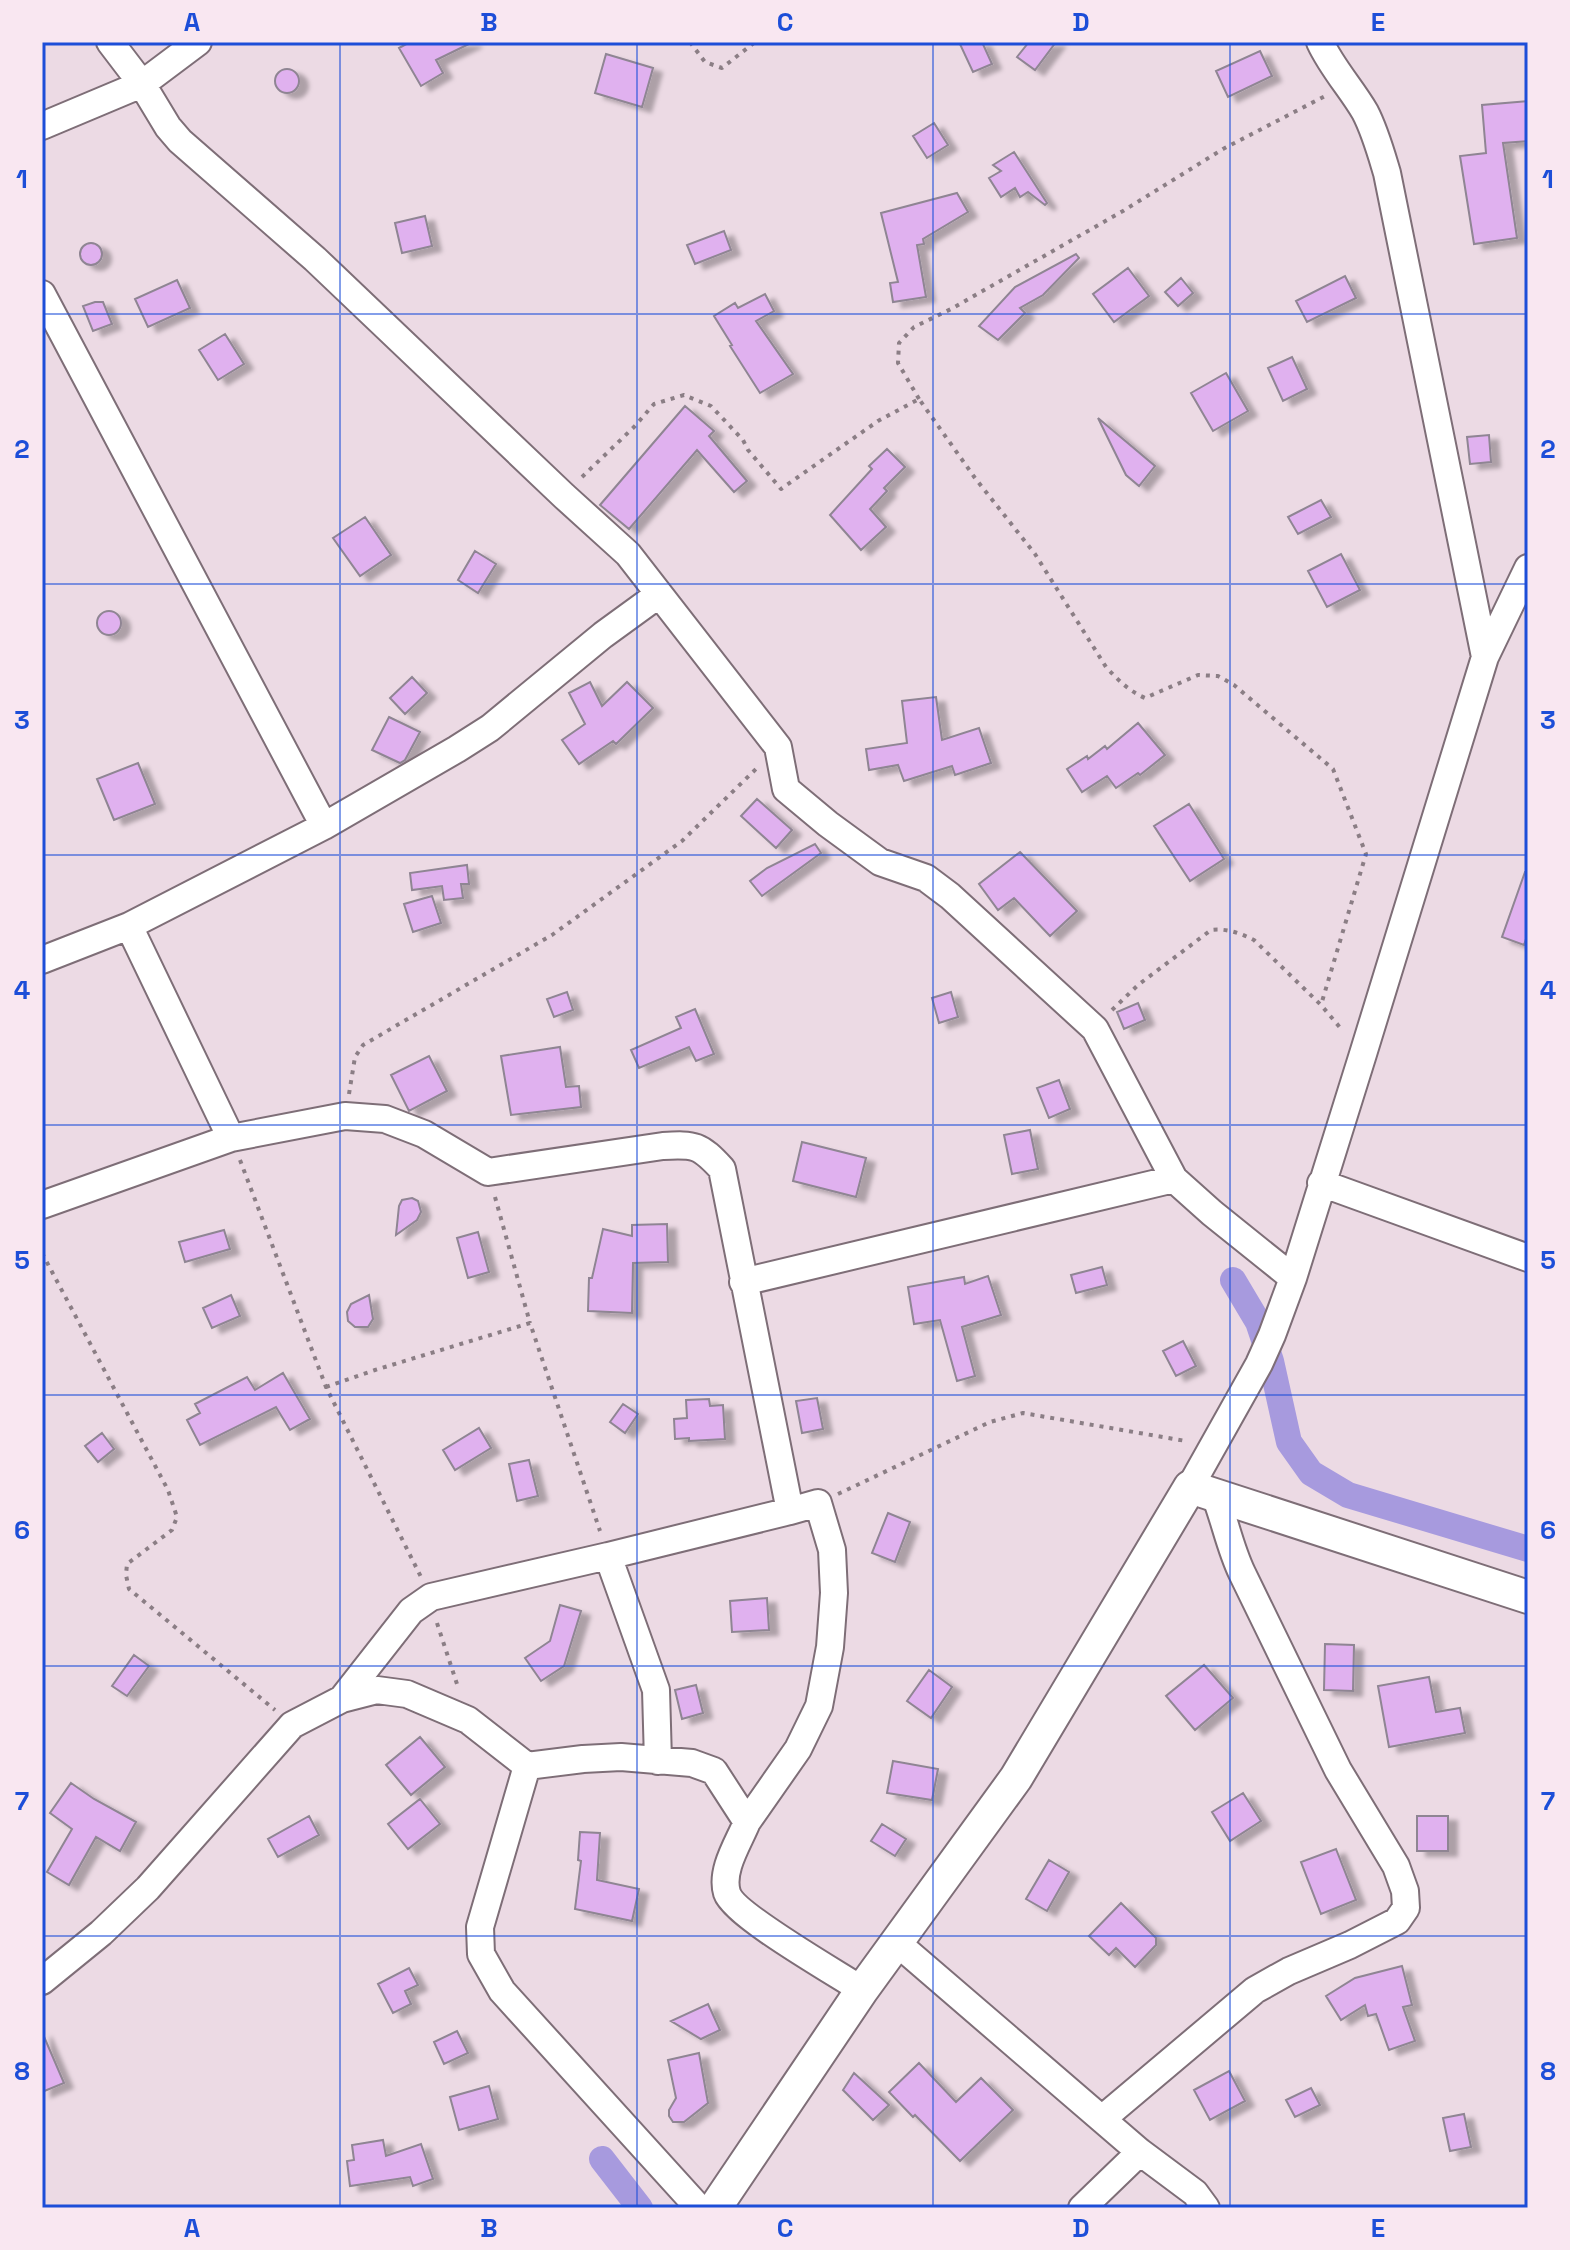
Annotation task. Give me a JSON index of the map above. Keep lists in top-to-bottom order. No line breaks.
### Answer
{"grid":{"columns":["A","B","C","D","E"],"rows":["1","2","3","4","5","6","7","8"]}}
